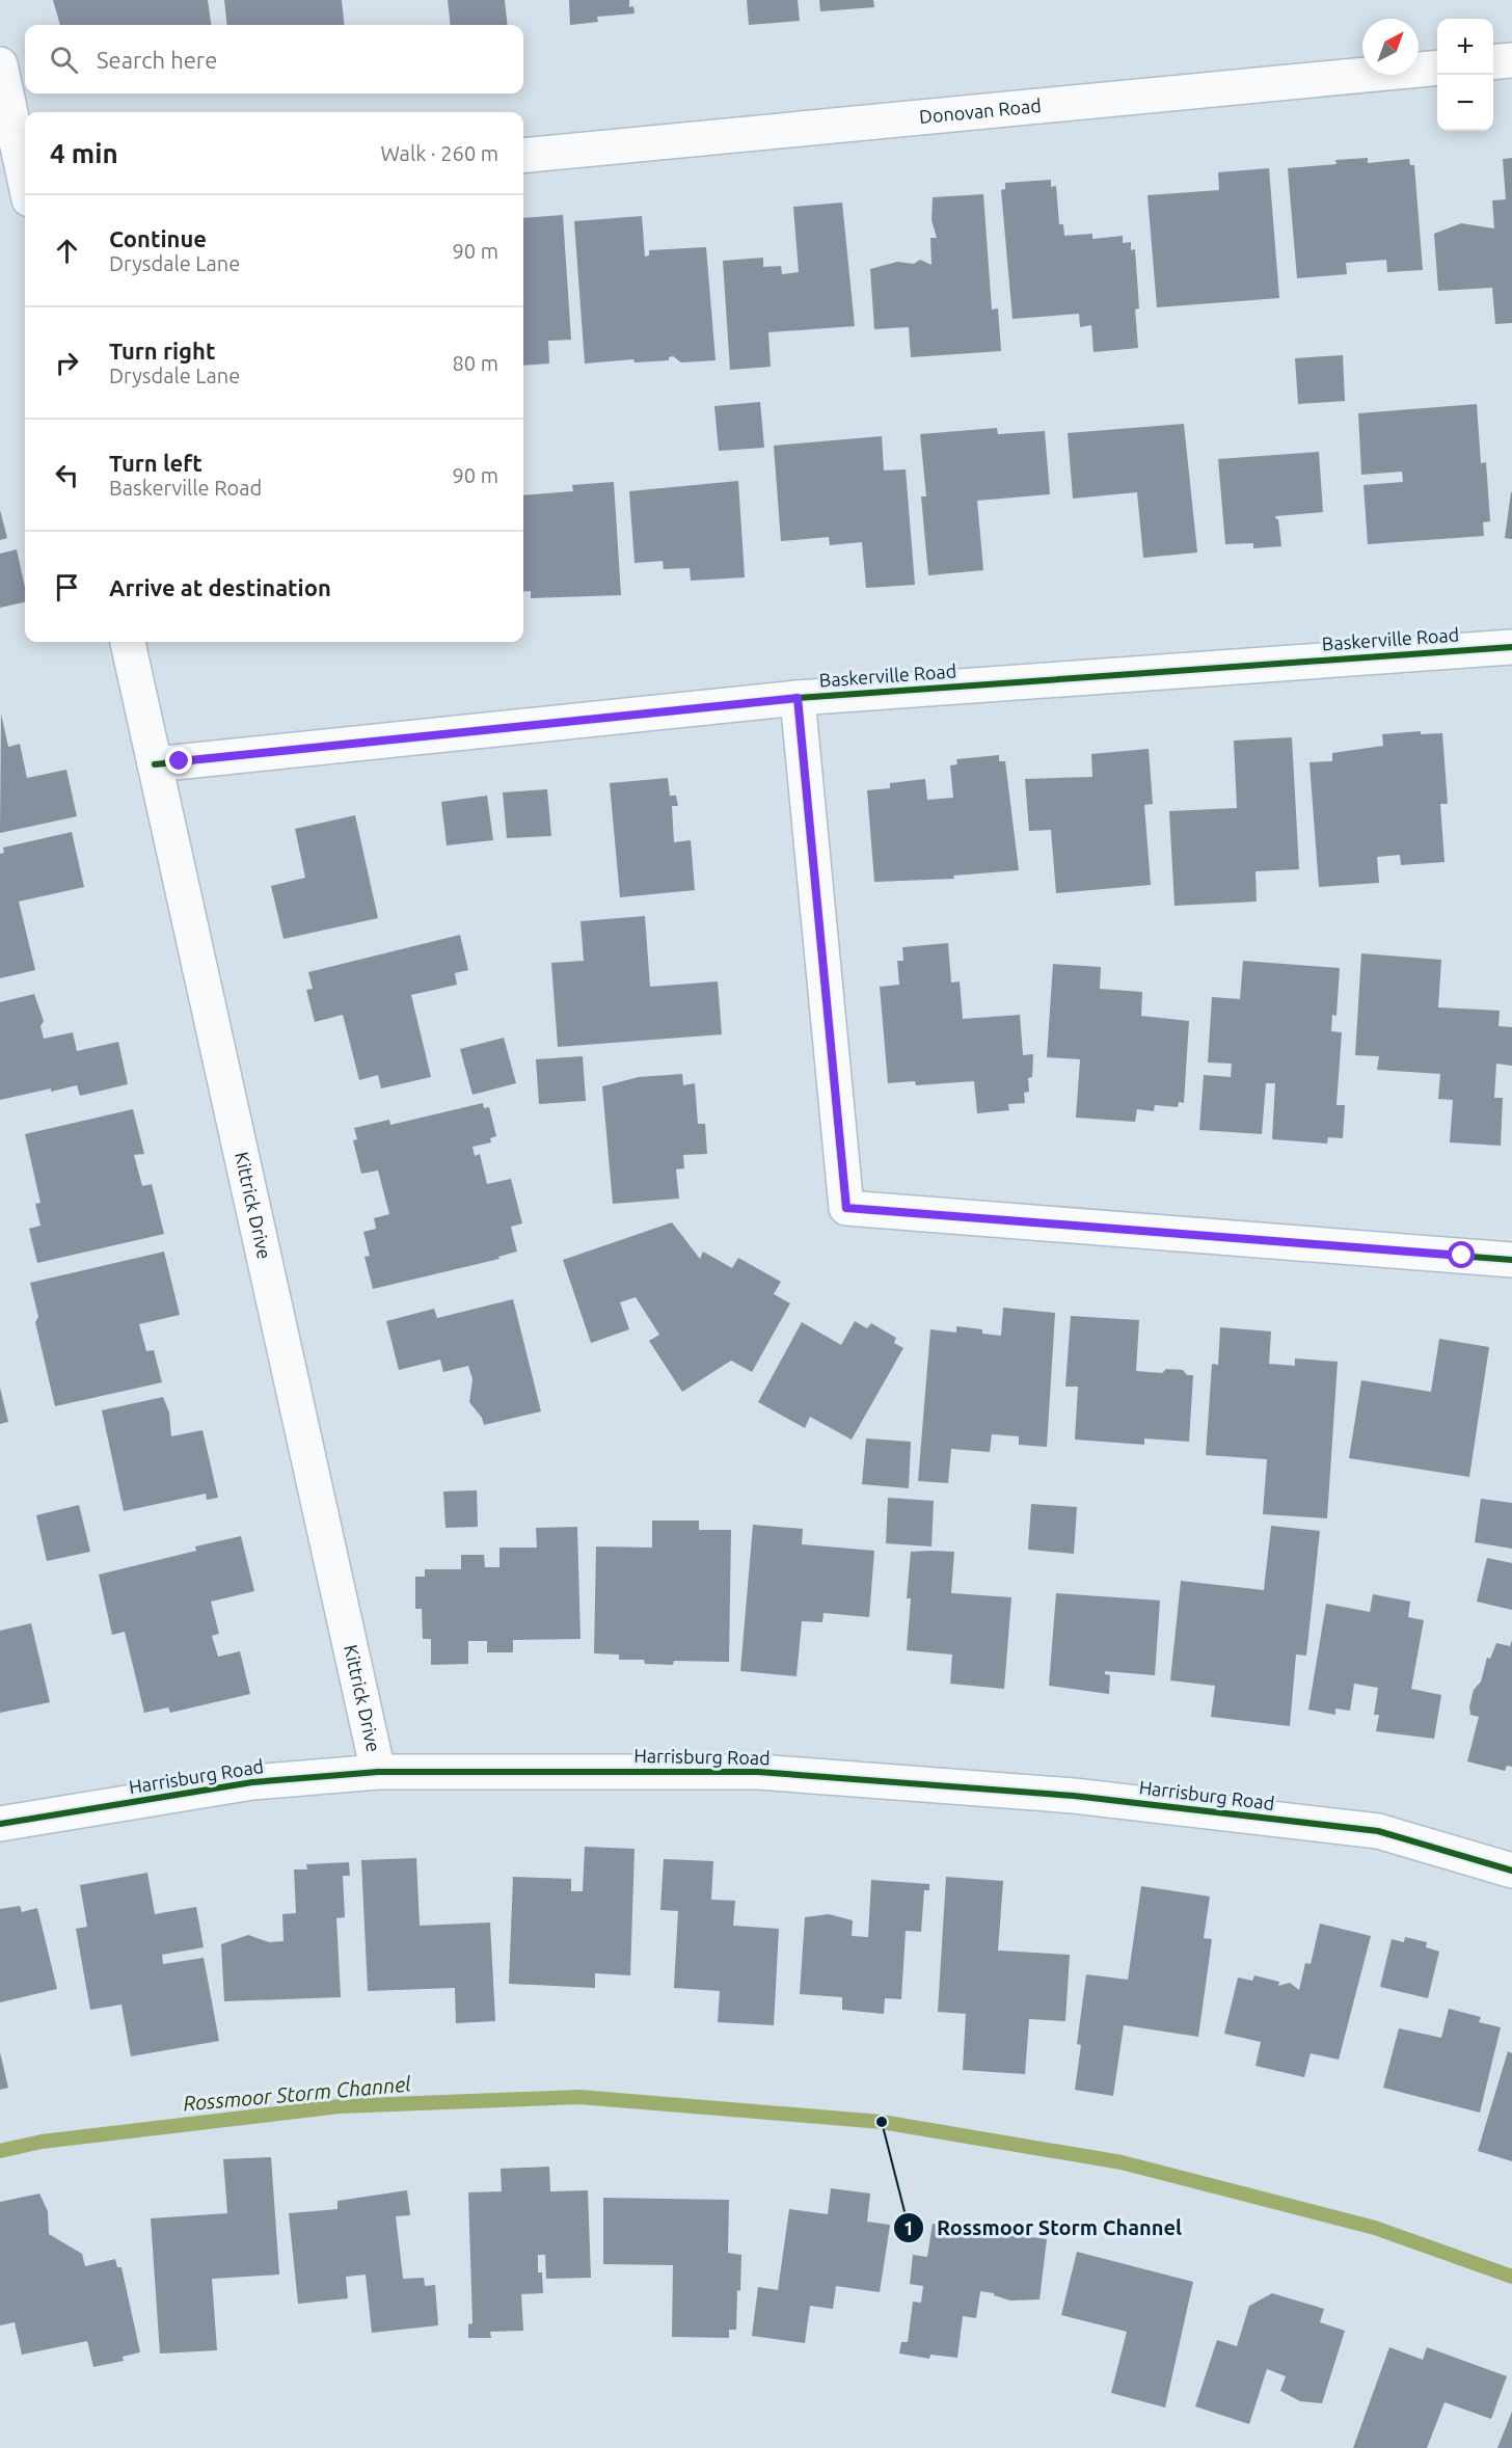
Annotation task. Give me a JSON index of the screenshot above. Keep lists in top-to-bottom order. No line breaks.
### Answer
{"streets":{"street":["Donovan Road","Baskerville Road","Kittrick Drive","Harrisburg Road"]},"crossings":[["Baskerville Road","Kittrick Drive"],["Kittrick Drive","Harrisburg Road"]],"water":["Rossmoor Storm Channel"],"places":["Rossmoor Storm Channel"],"north":"top right","page":{"map_buttons":["+","−"],"search":"Search here","heading":["4 min","Walk · 260 m"],"list":[["Continue","Drysdale Lane","90 m"],["Turn right","Drysdale Lane","80 m"],["Turn left","Baskerville Road","90 m"],"Arrive at destination"]}}
